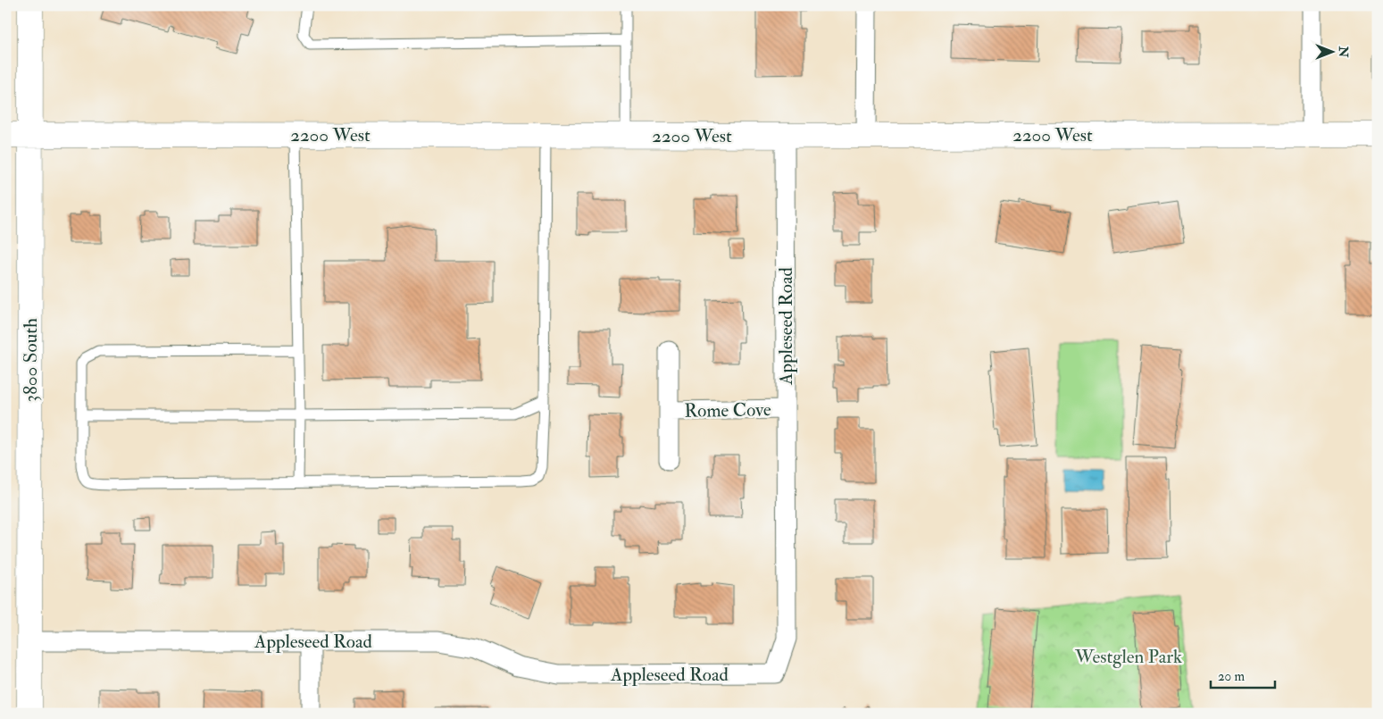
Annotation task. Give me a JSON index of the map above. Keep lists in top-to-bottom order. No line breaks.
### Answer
{"streets":{"street":["2200 West","Appleseed Road","3800 South","Rome Cove"]},"crossings":[["2200 West","Appleseed Road"],["2200 West","3800 South"],["Appleseed Road","3800 South"],["Appleseed Road","Rome Cove"]],"parks":["Westglen Park"],"scale_bar":"20 m","north":"right"}
